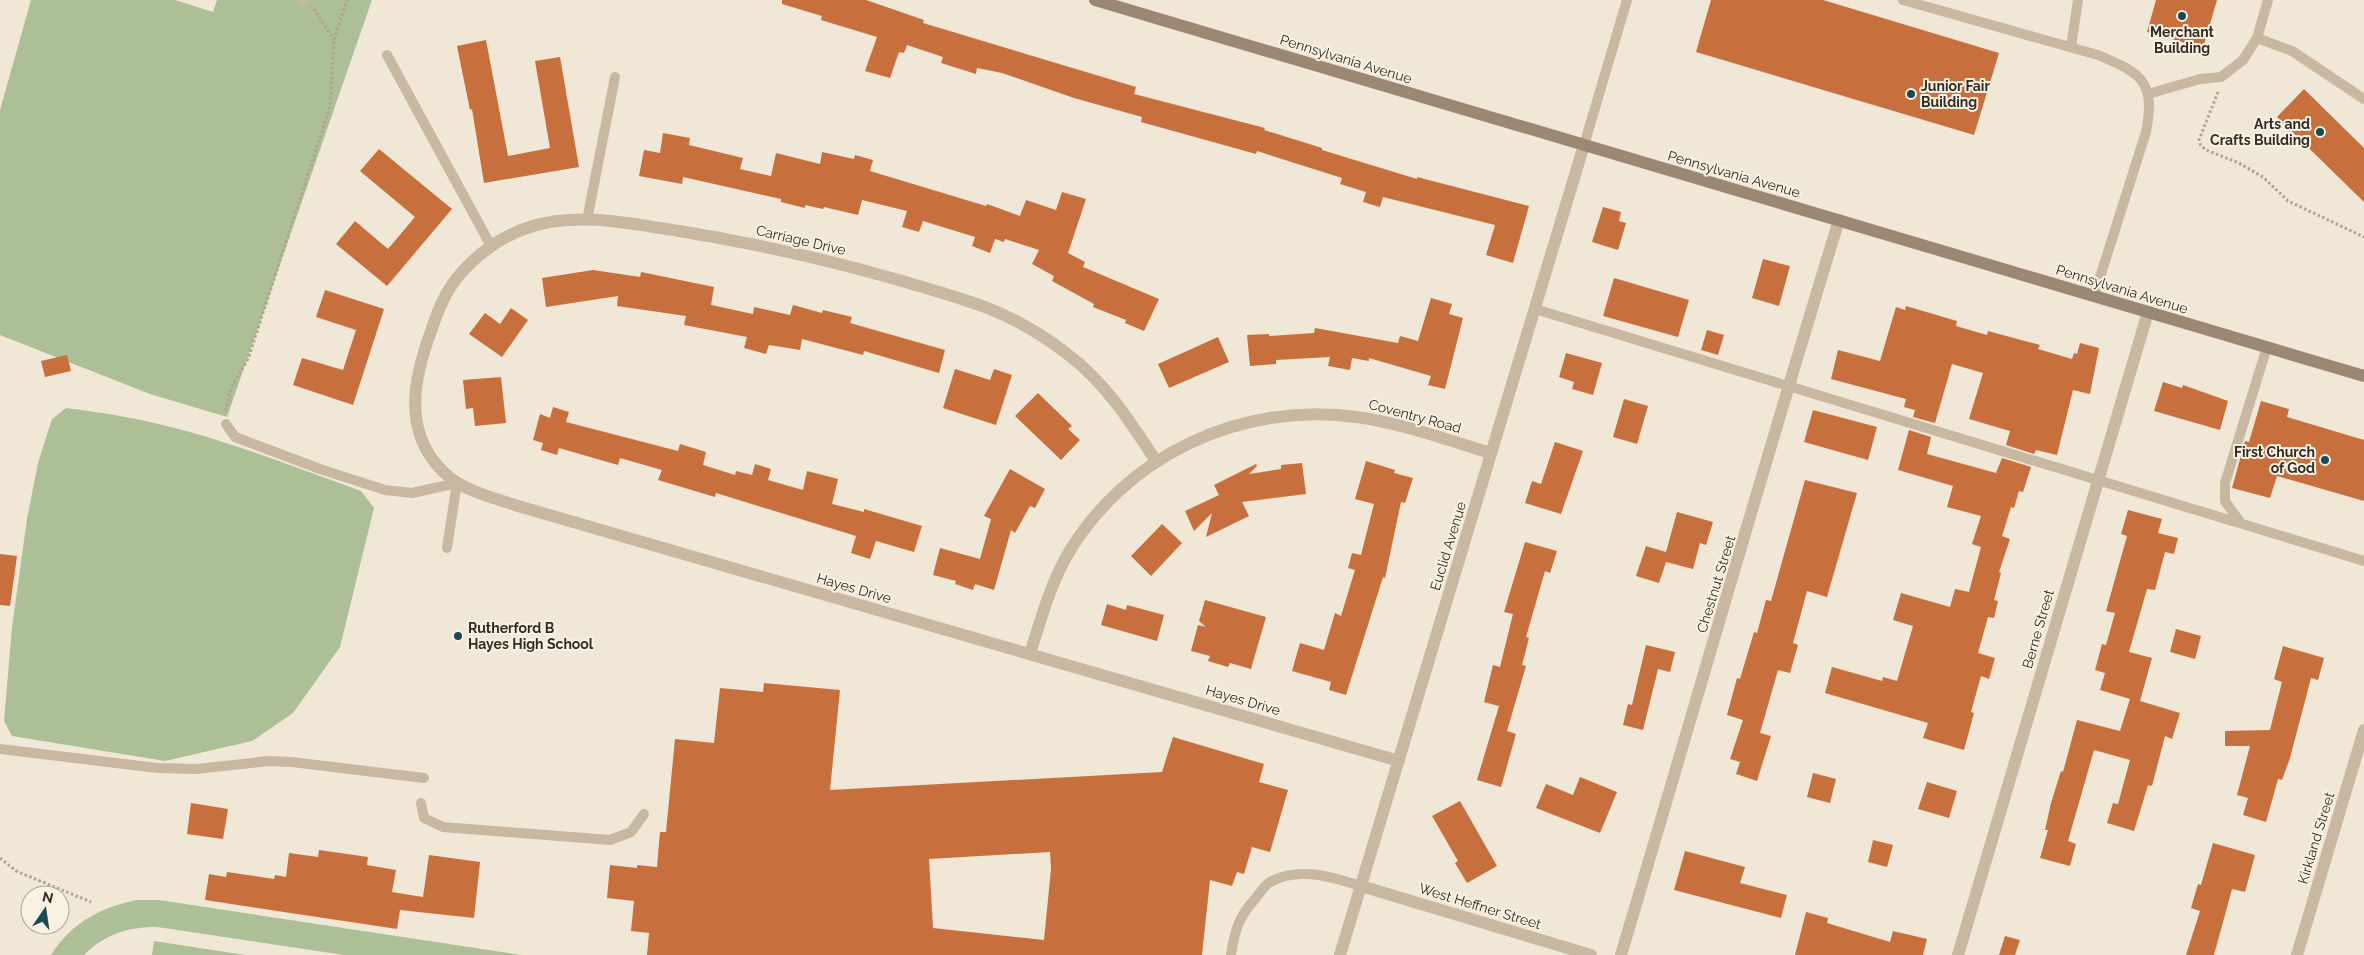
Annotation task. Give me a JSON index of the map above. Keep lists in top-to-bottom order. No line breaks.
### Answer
{"streets":{"street":["Pennsylvania Avenue","Carriage Drive","Coventry Road","Euclid Avenue","Chestnut Street","Hayes Drive","Berne Street","Kirkland Street","West Heffner Street"]},"crossings":[["Pennsylvania Avenue","Euclid Avenue"],["Pennsylvania Avenue","Chestnut Street"],["Pennsylvania Avenue","Berne Street"],["Carriage Drive","Coventry Road"],["Carriage Drive","Hayes Drive"],["Coventry Road","Euclid Avenue"],["Coventry Road","Hayes Drive"],["Euclid Avenue","Hayes Drive"],["Euclid Avenue","West Heffner Street"]],"places":["Merchant Building","Junior Fair Building","Arts and Crafts Building","First Church of God","Rutherford B Hayes High School"],"north":"top"}
